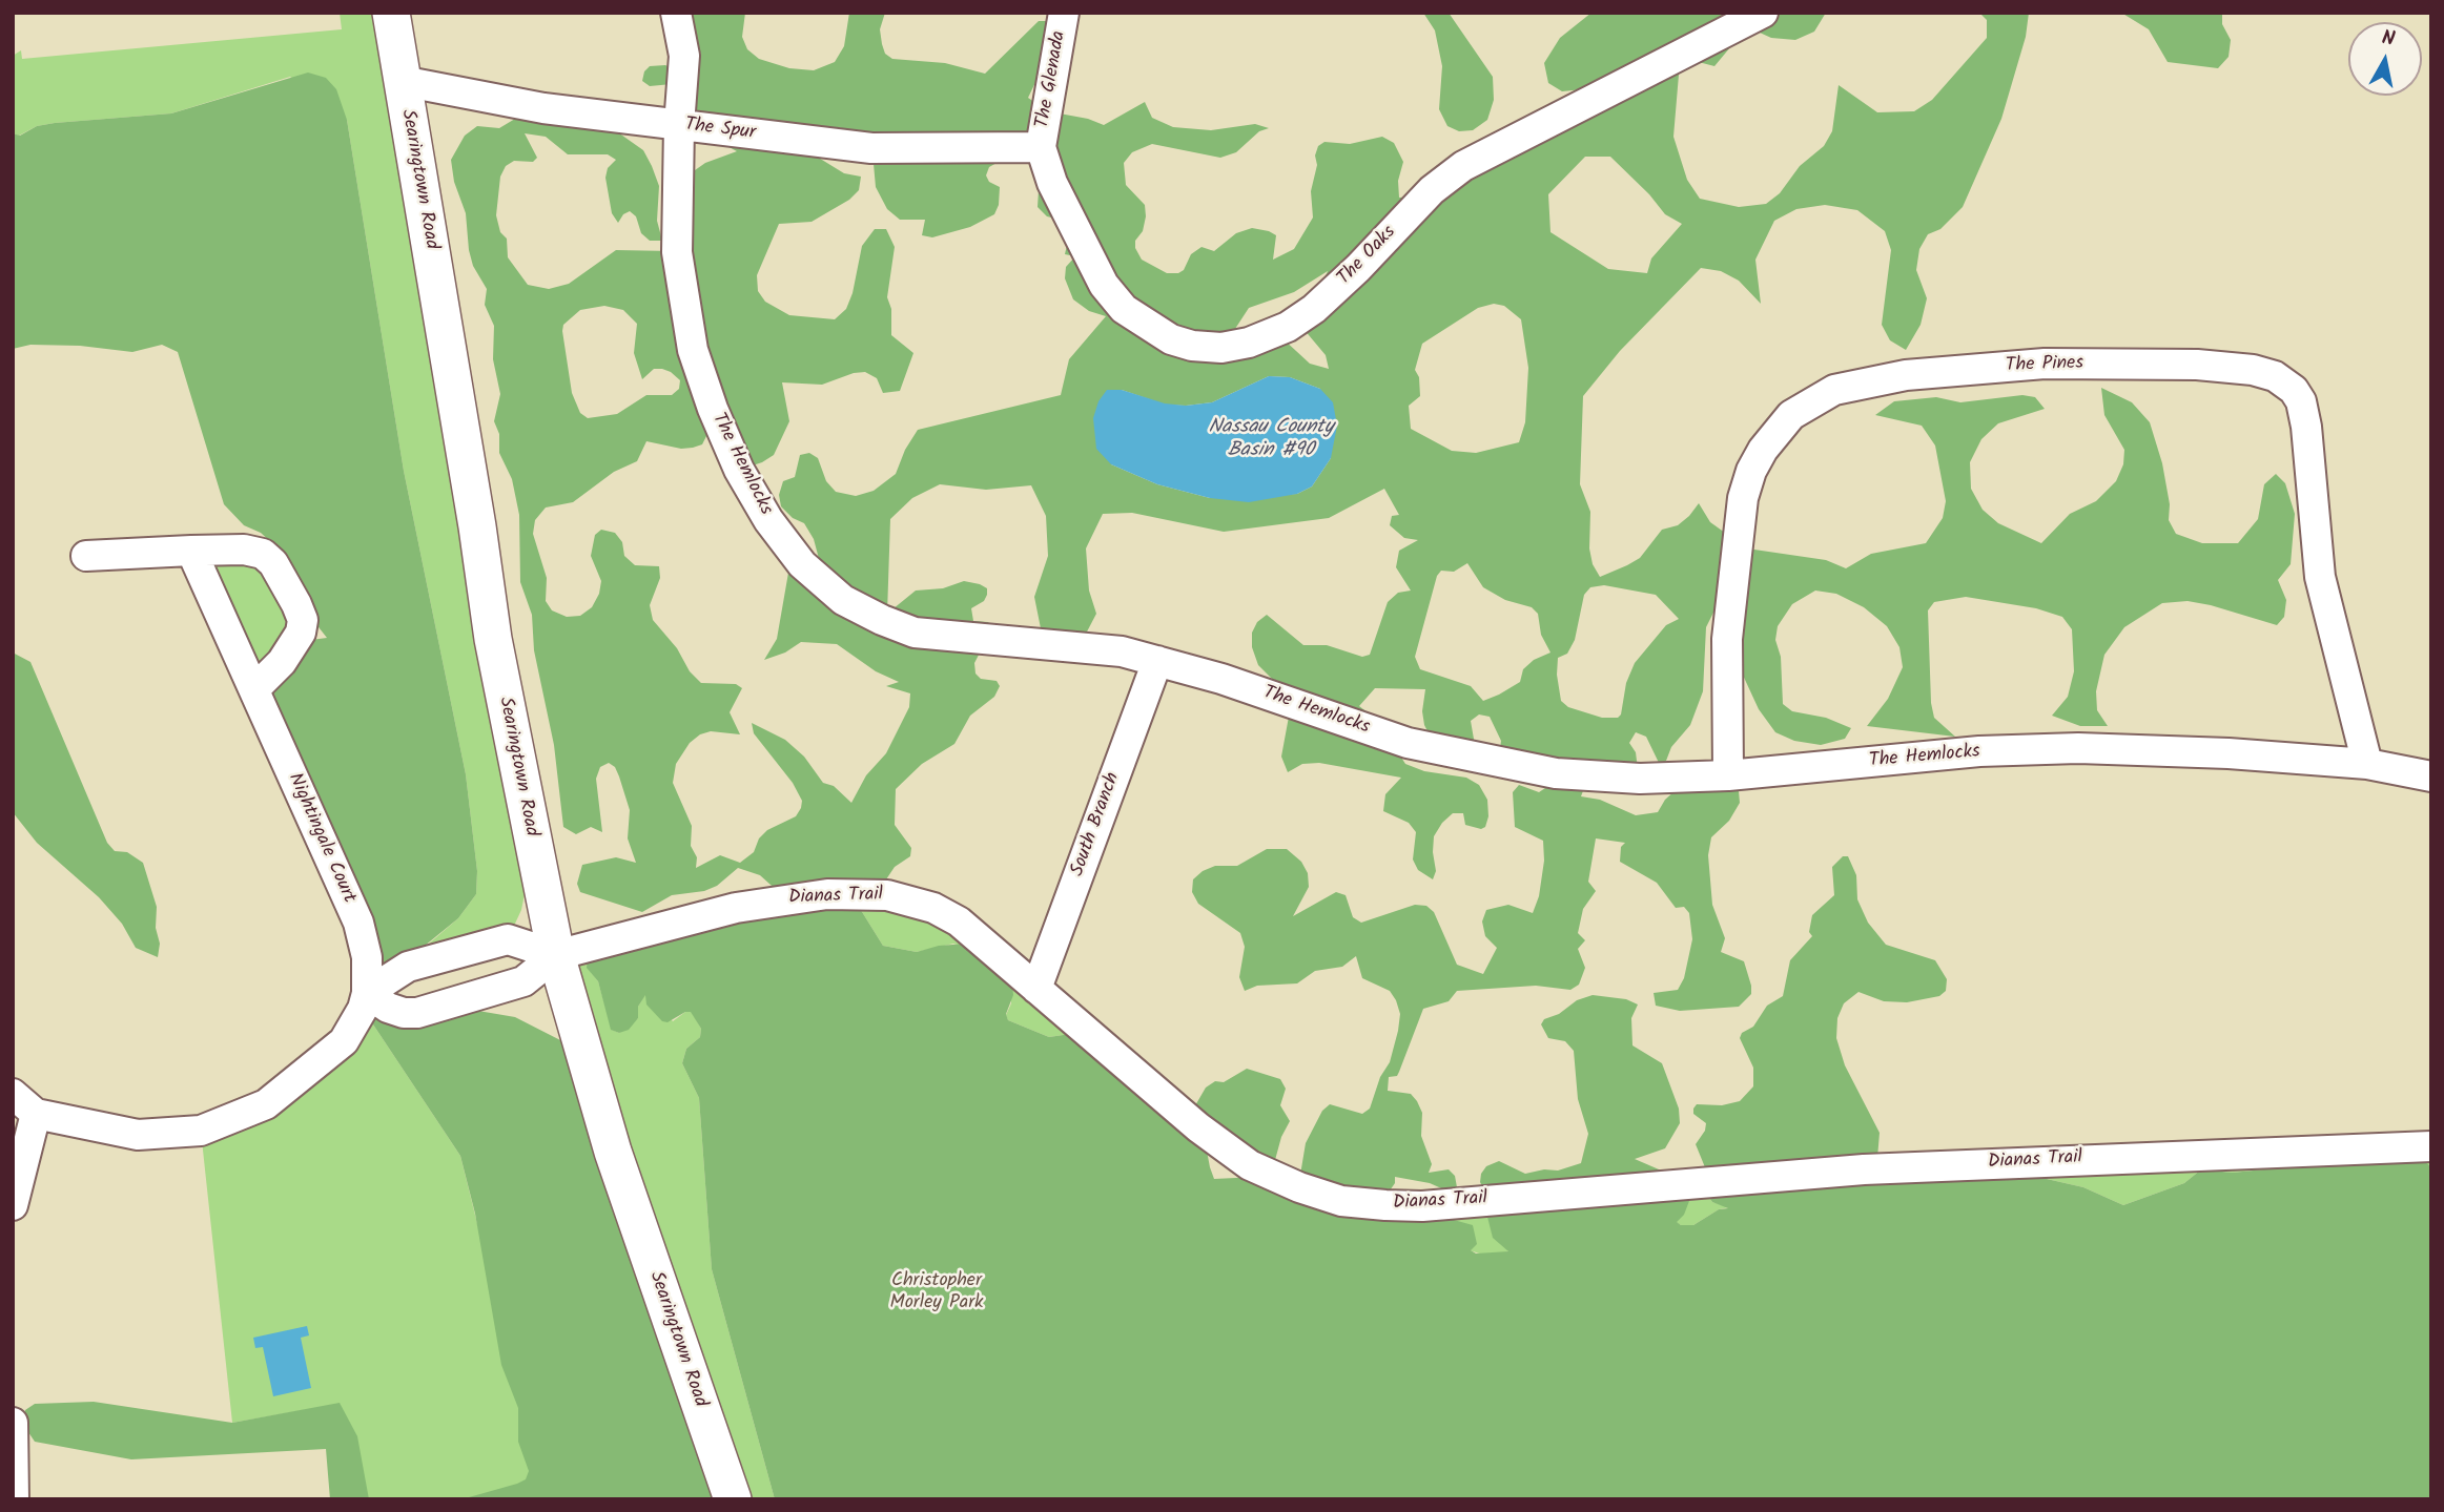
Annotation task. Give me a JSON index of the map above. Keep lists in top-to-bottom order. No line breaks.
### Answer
{"streets":{"main road":["Searingtown Road"],"street":["The Glenada","The Spur","The Oaks","The Pines","The Hemlocks","South Branch","Nightingale Court","Dianas Trail"]},"crossings":[["The Glenada","The Spur"],["The Glenada","The Oaks"],["The Spur","Searingtown Road"],["The Spur","The Oaks"],["The Spur","The Hemlocks"],["Searingtown Road","Dianas Trail"],["The Pines","The Hemlocks"],["The Hemlocks","South Branch"],["South Branch","Dianas Trail"]],"water":["Nassau County Basin #90"],"parks":["Christopher Morley Park"],"north":"top"}
